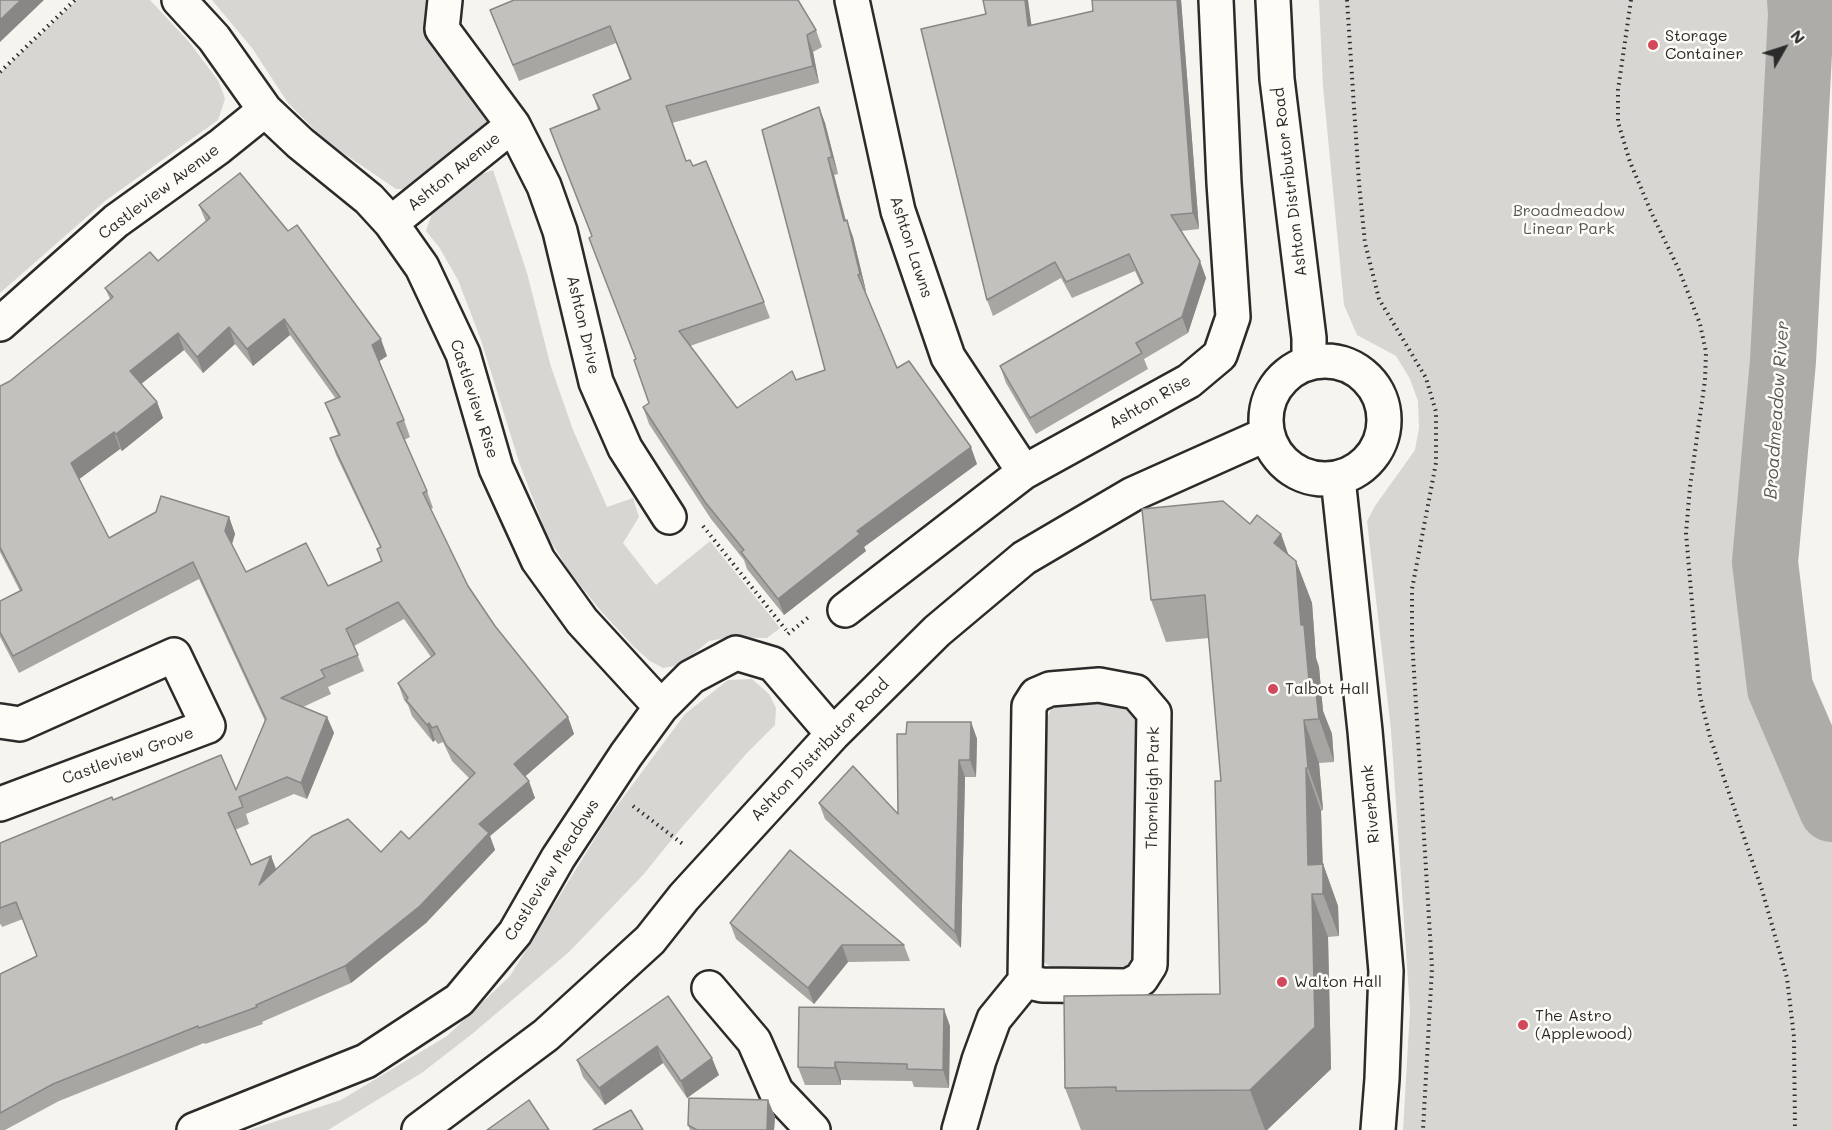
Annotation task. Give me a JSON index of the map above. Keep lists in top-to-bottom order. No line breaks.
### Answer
{"streets":{"street":["Ashton Avenue","Ashton Distributor Road","Castleview Avenue","Ashton Lawns","Ashton Drive","Castleview Rise","Ashton Rise","Castleview Grove","Thornleigh Park","Riverbank","Castleview Meadows"]},"crossings":[["Ashton Avenue","Ashton Drive"],["Ashton Avenue","Castleview Rise"],["Ashton Distributor Road","Riverbank"],["Castleview Avenue","Castleview Rise"],["Ashton Lawns","Ashton Rise"],["Castleview Rise","Castleview Meadows"]],"water":["Broadmeadow River"],"parks":["Broadmeadow Linear Park"],"places":["Storage Container","Talbot Hall","Walton Hall","The Astro (Applewood)"],"north":"top right"}
